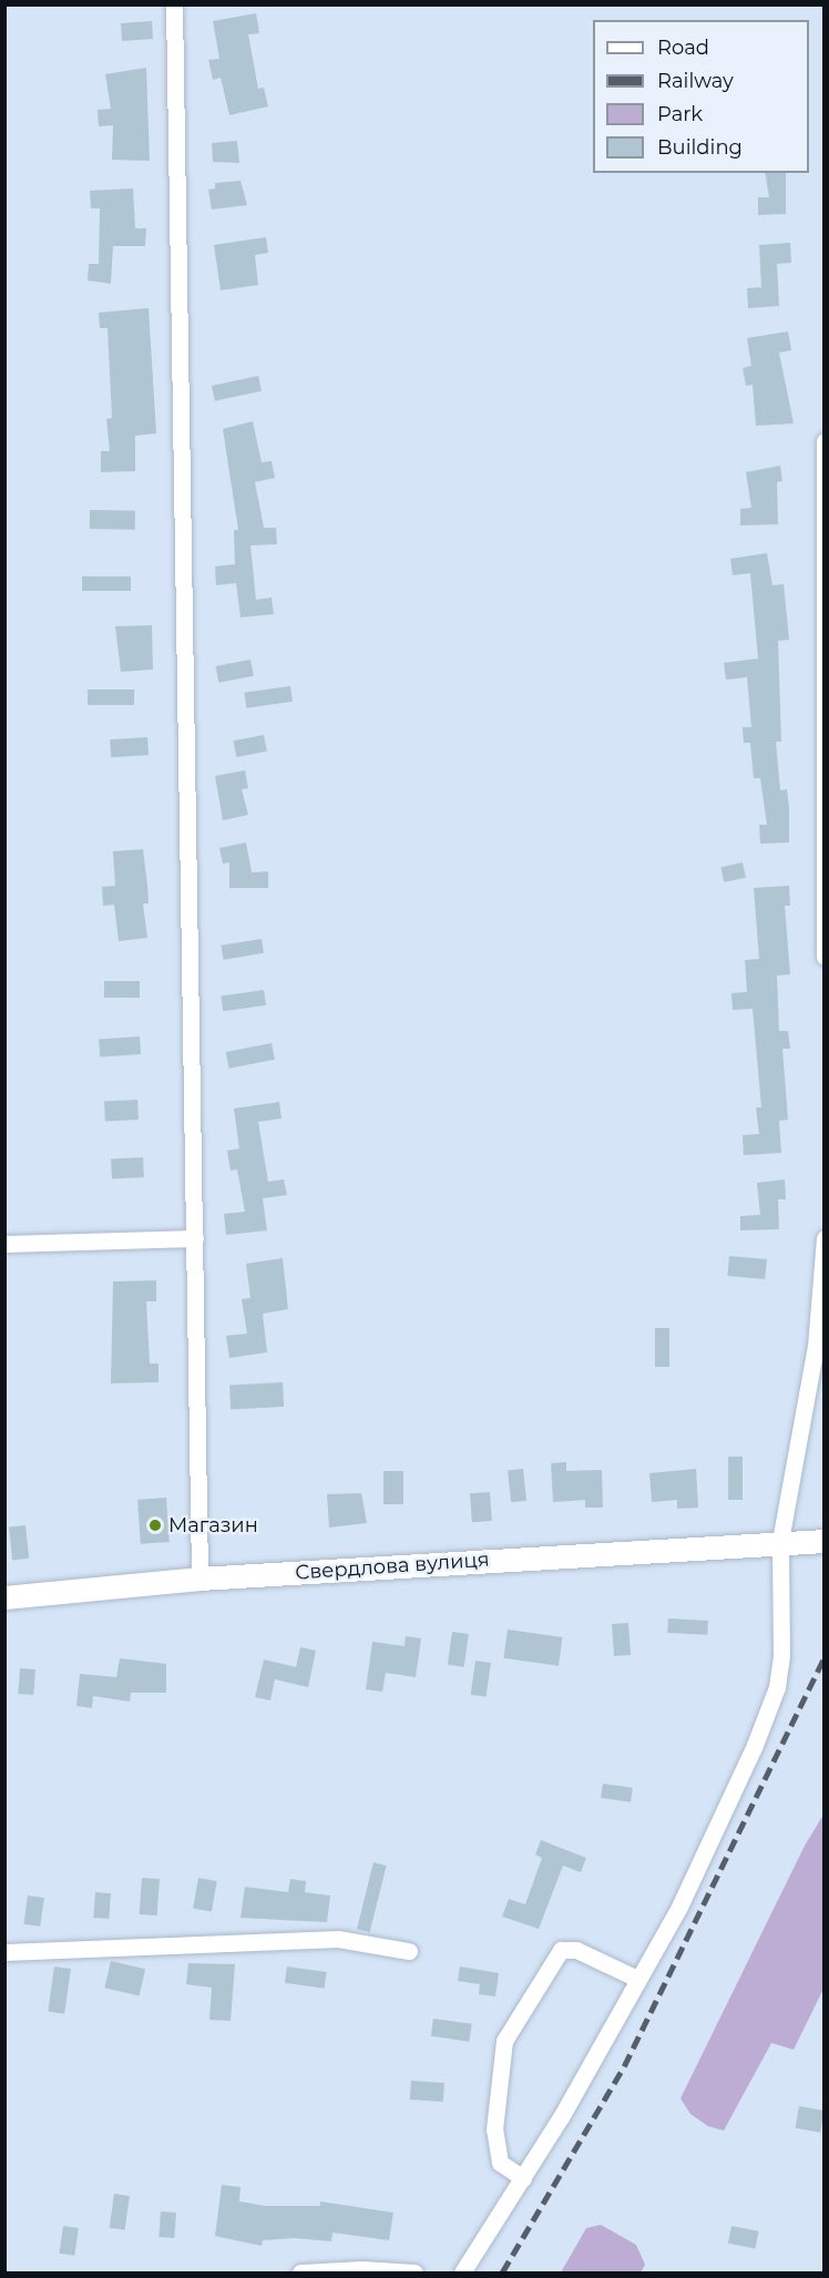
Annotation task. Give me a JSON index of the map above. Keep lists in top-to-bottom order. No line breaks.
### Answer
{"streets":{"street":["Свердлова вулиця"]},"places":["Mагазин"],"legend":["Road","Railway","Park","Building"]}
